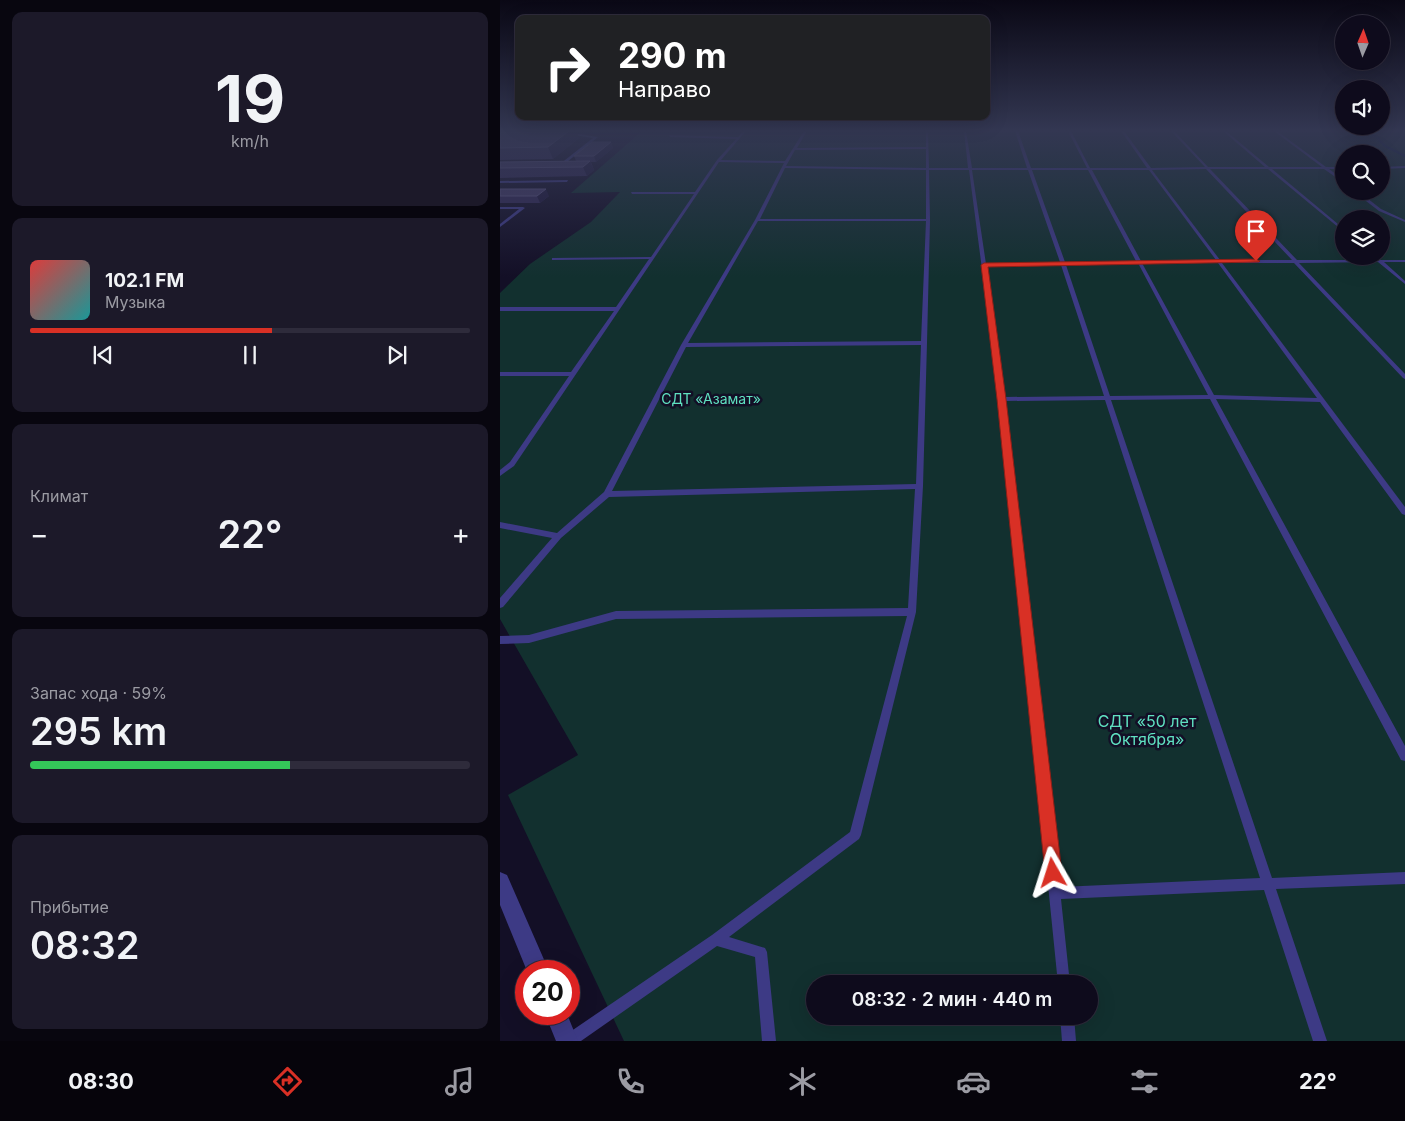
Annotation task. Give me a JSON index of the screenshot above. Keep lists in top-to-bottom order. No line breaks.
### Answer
{"parks":["СДТ «Азамат»","СДТ «50 лет Октября»"],"north":"top","page":{"tile":[["19","km/h"],"Климат",["Запас хода · 59%","295 km"],["Прибытие","08:32"]],"turn":["290 m","Направо"],"song":["102.1 FM","Музыка"],"heat":["−","22°","+"],"limit":"20","trip":"08:32 · 2 мин · 440 m","tabs":["08:30","22°"]}}
